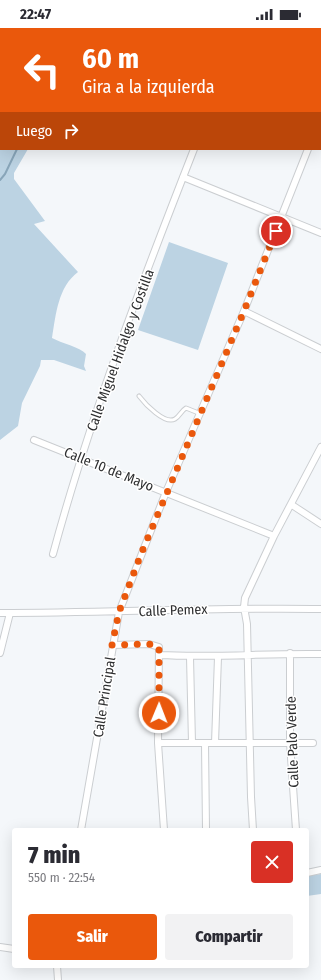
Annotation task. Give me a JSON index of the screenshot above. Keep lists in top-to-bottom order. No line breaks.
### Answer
{"streets":{"street":["Calle Miguel Hidalgo y Costilla","Calle 10 de Mayo","Calle Pemex","Calle Principal","Calle Palo Verde"]},"crossings":[["Calle Miguel Hidalgo y Costilla","Calle 10 de Mayo"],["Calle 10 de Mayo","Calle Principal"],["Calle Pemex","Calle Principal"]],"page":{"status":"22:47","turn":["60 m","Gira a la izquierda"],"then":"Luego","heading":["7 min","550 m · 22:54"],"buttons":["Salir","Compartir"]}}
